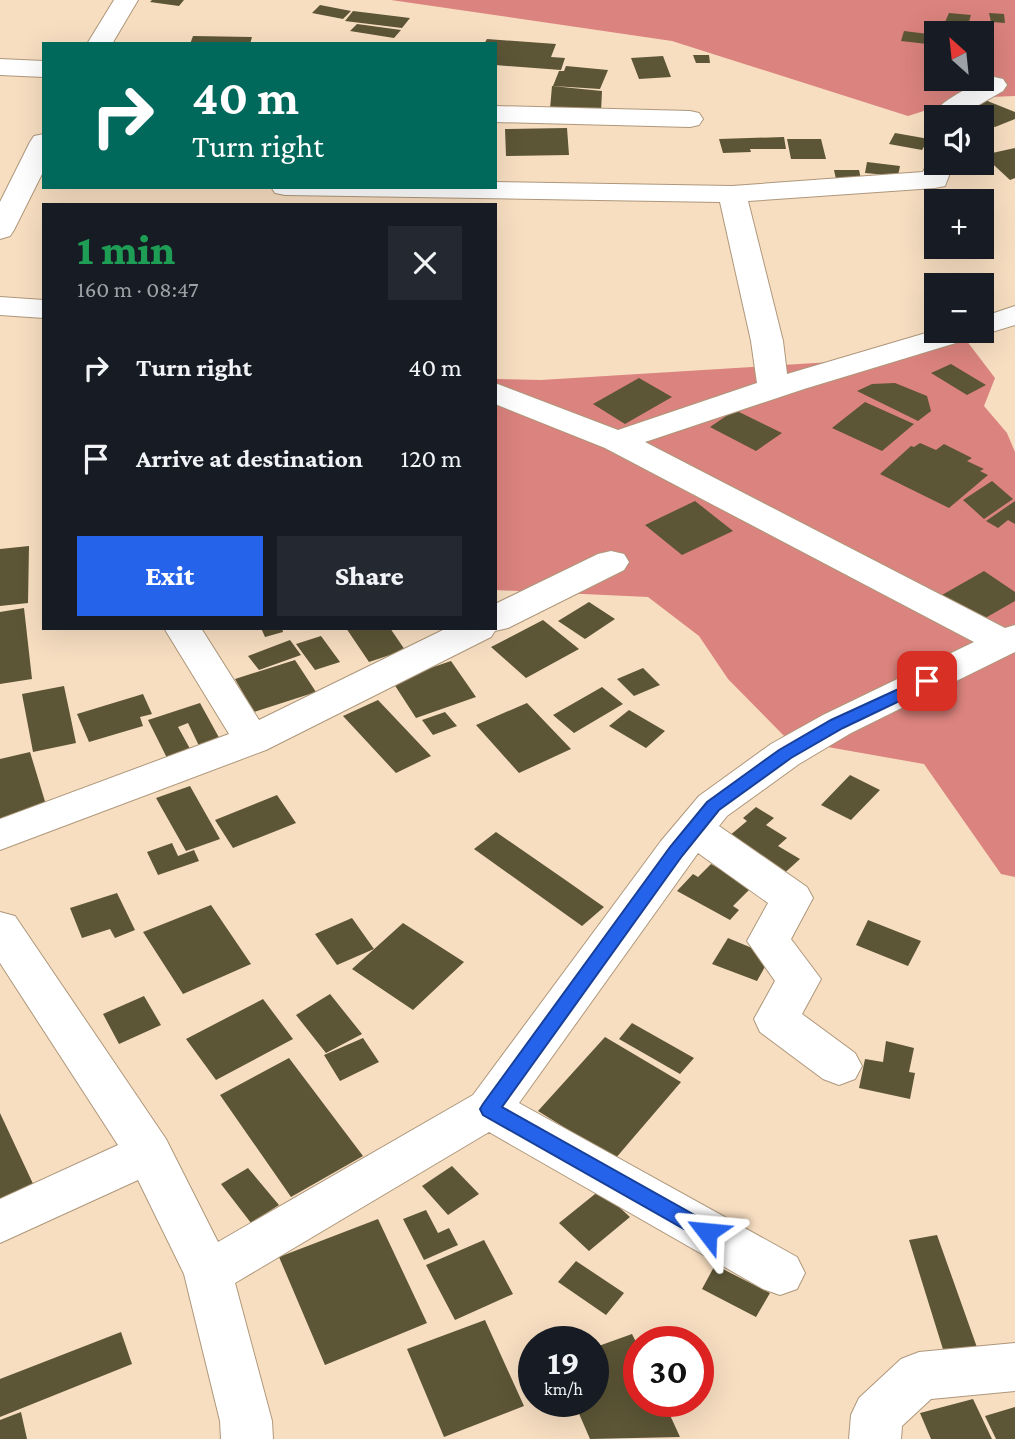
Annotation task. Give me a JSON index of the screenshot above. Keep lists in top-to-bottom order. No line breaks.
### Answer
{"north":"top left","page":{"map_buttons":["+","−"],"turn":["40 m","Turn right"],"heading":["1 min","160 m · 08:47"],"list":[{"name":"Turn right","value":"40 m"},{"name":"Arrive at destination","value":"120 m"}],"buttons":["Exit","Share"],"speed":"19 km/h","limit":"30"}}
